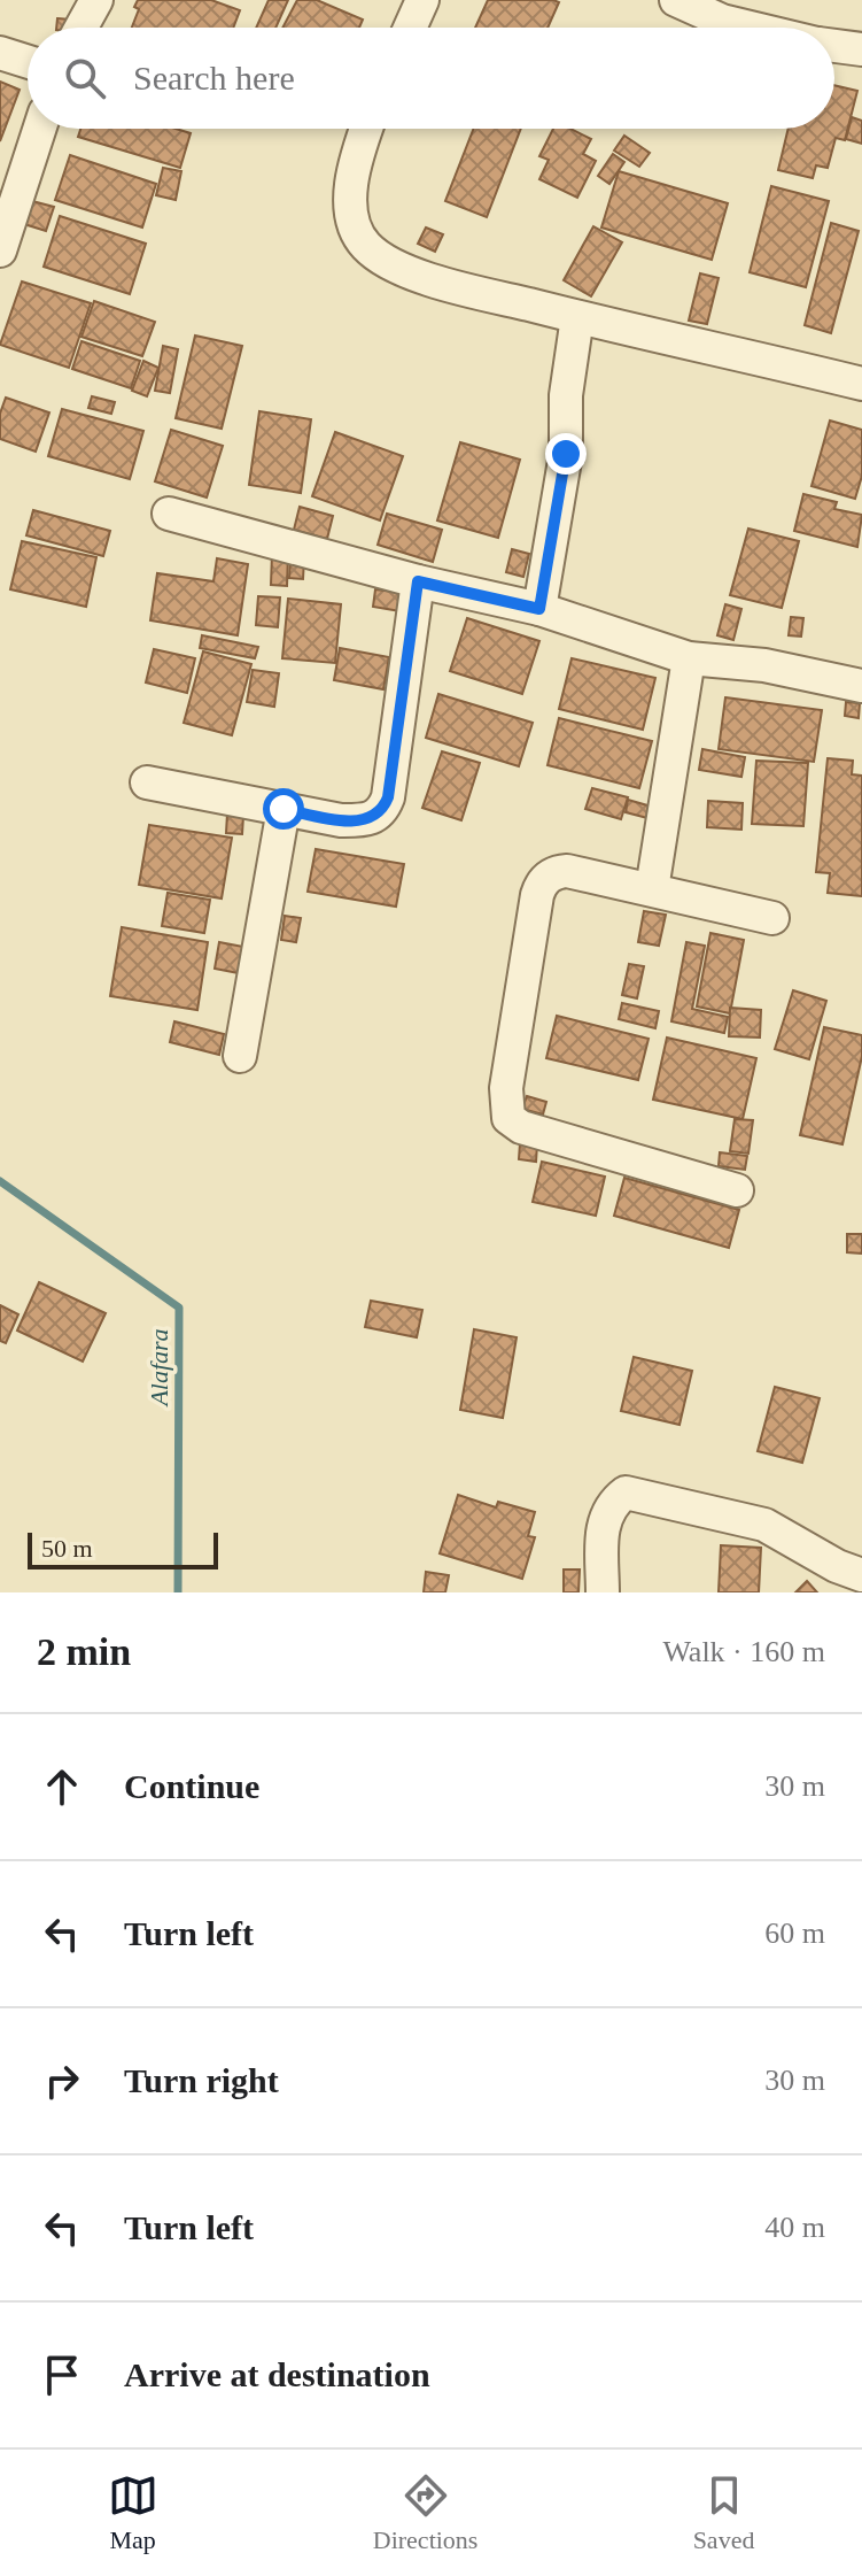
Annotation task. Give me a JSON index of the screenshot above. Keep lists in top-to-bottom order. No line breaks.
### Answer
{"water":["Alafara"],"scale_bar":"50 m","page":{"search":"Search here","scale":"50 m","heading":["2 min","Walk · 160 m"],"list":[["Continue","30 m"],["Turn left","60 m"],["Turn right","30 m"],["Turn left","40 m"],"Arrive at destination"],"nav":["Map","Directions","Saved"]}}
